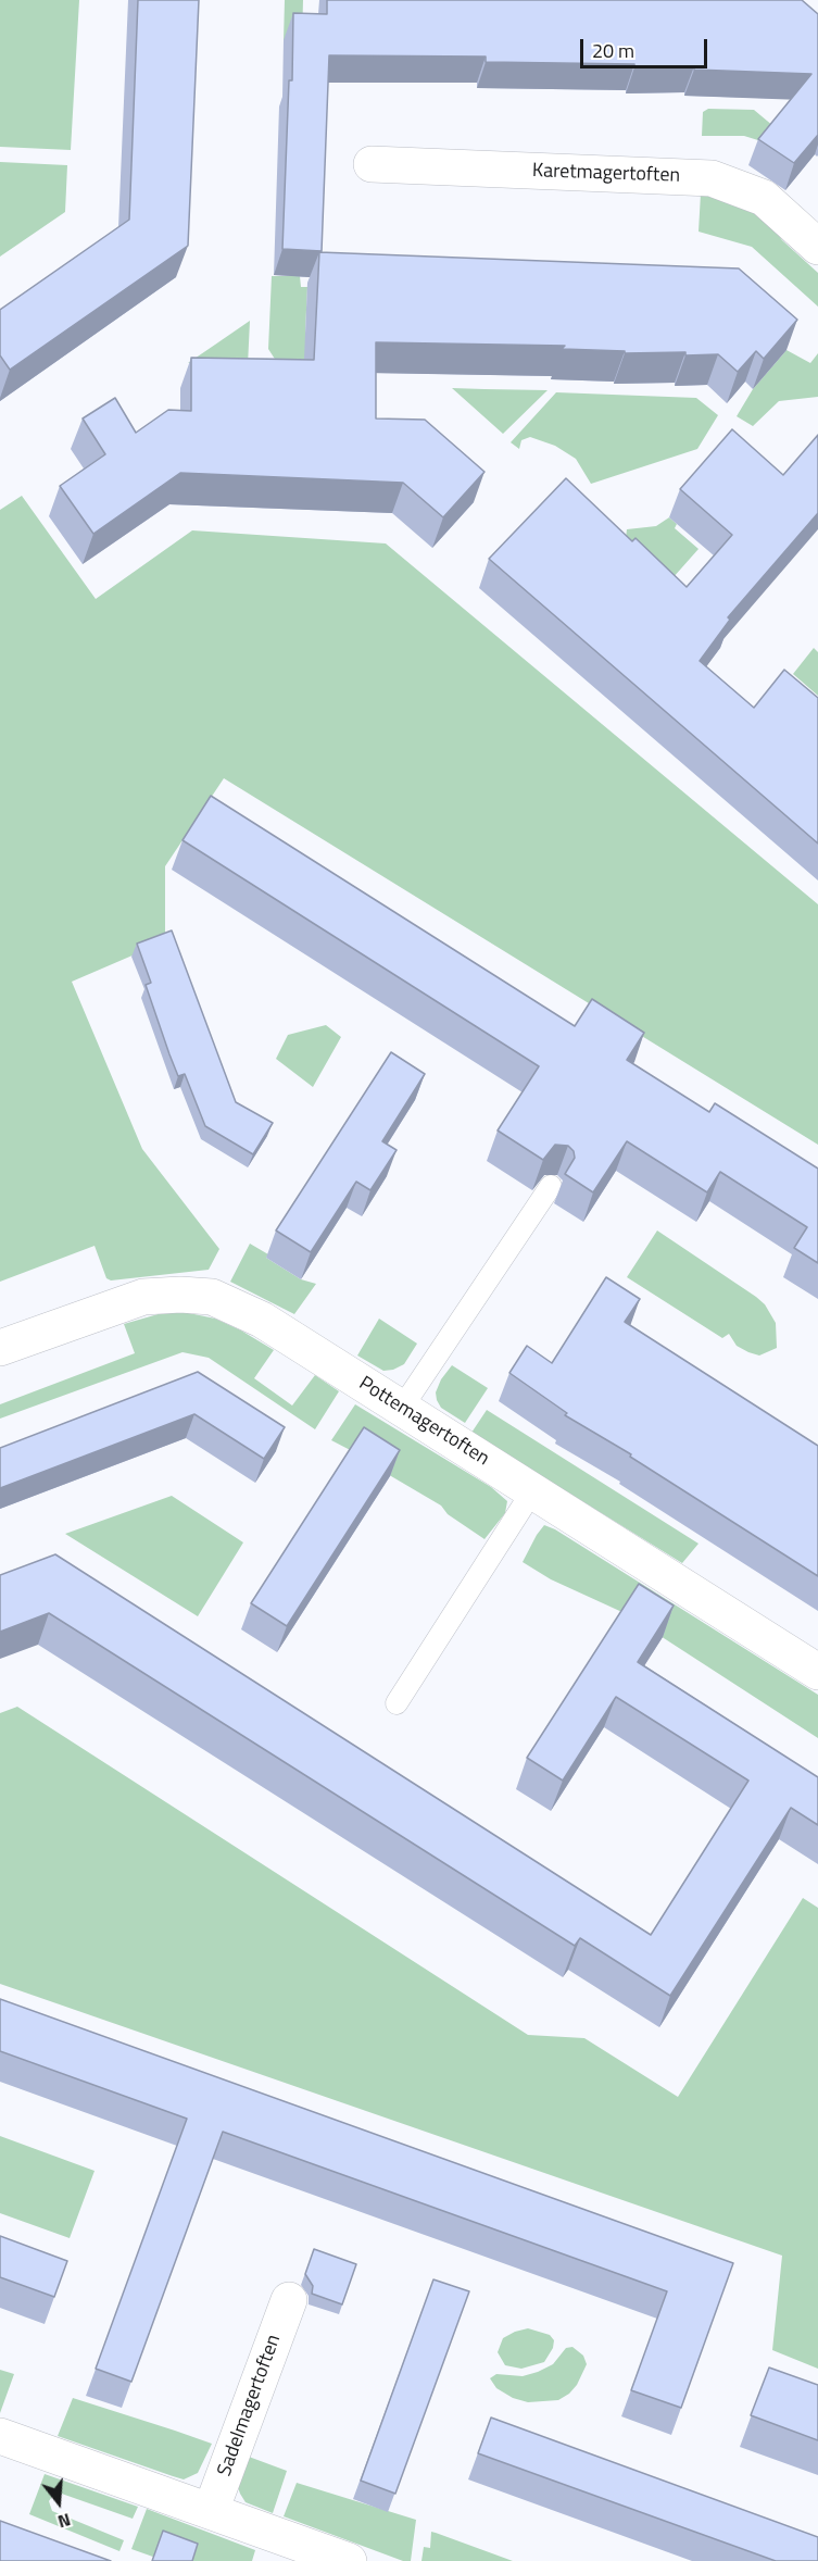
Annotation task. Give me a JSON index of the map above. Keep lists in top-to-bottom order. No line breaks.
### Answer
{"streets":{"street":["Karetmagertoften","Pottemagertoften","Sadelmagertoften"]},"scale_bar":"20 m","north":"bottom"}
